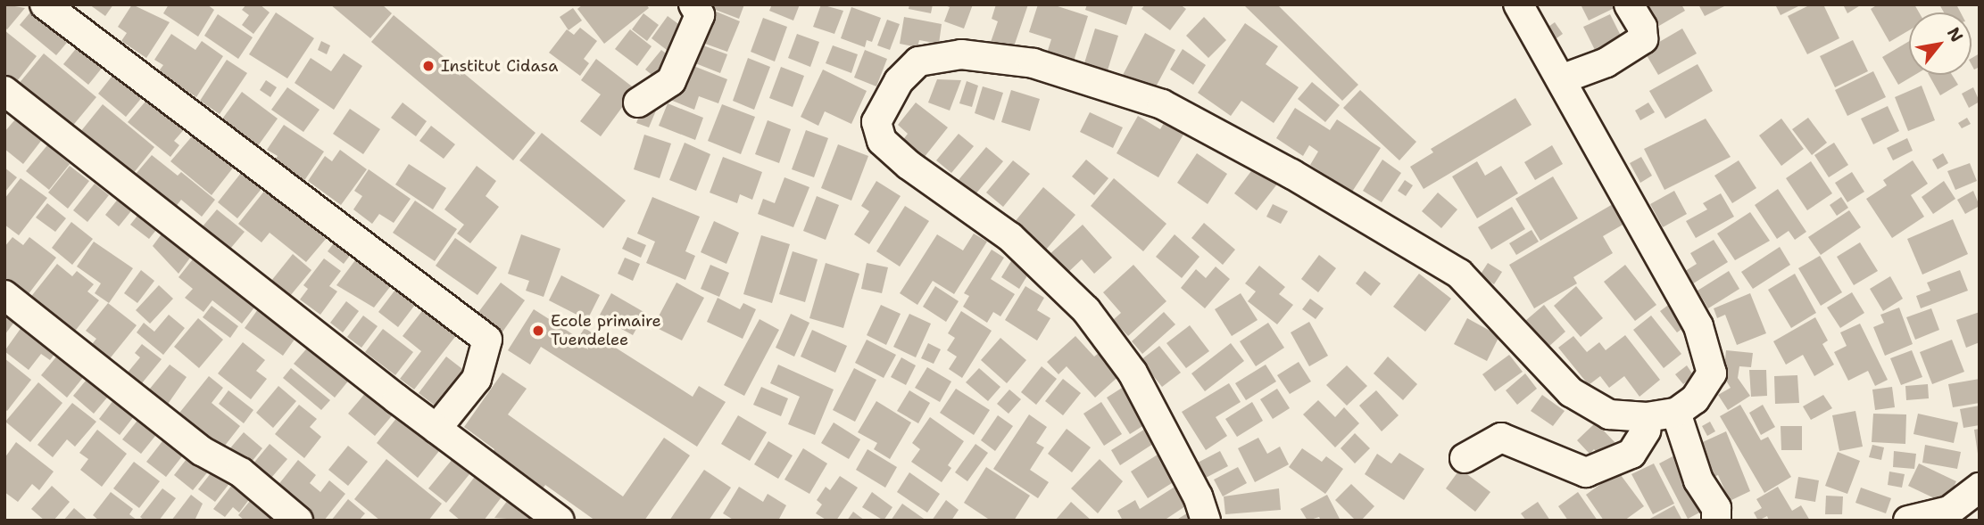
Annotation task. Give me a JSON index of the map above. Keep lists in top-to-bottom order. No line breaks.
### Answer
{"places":["Institut Cidasa","Ecole primaire Tuendelee"],"north":"top right"}
